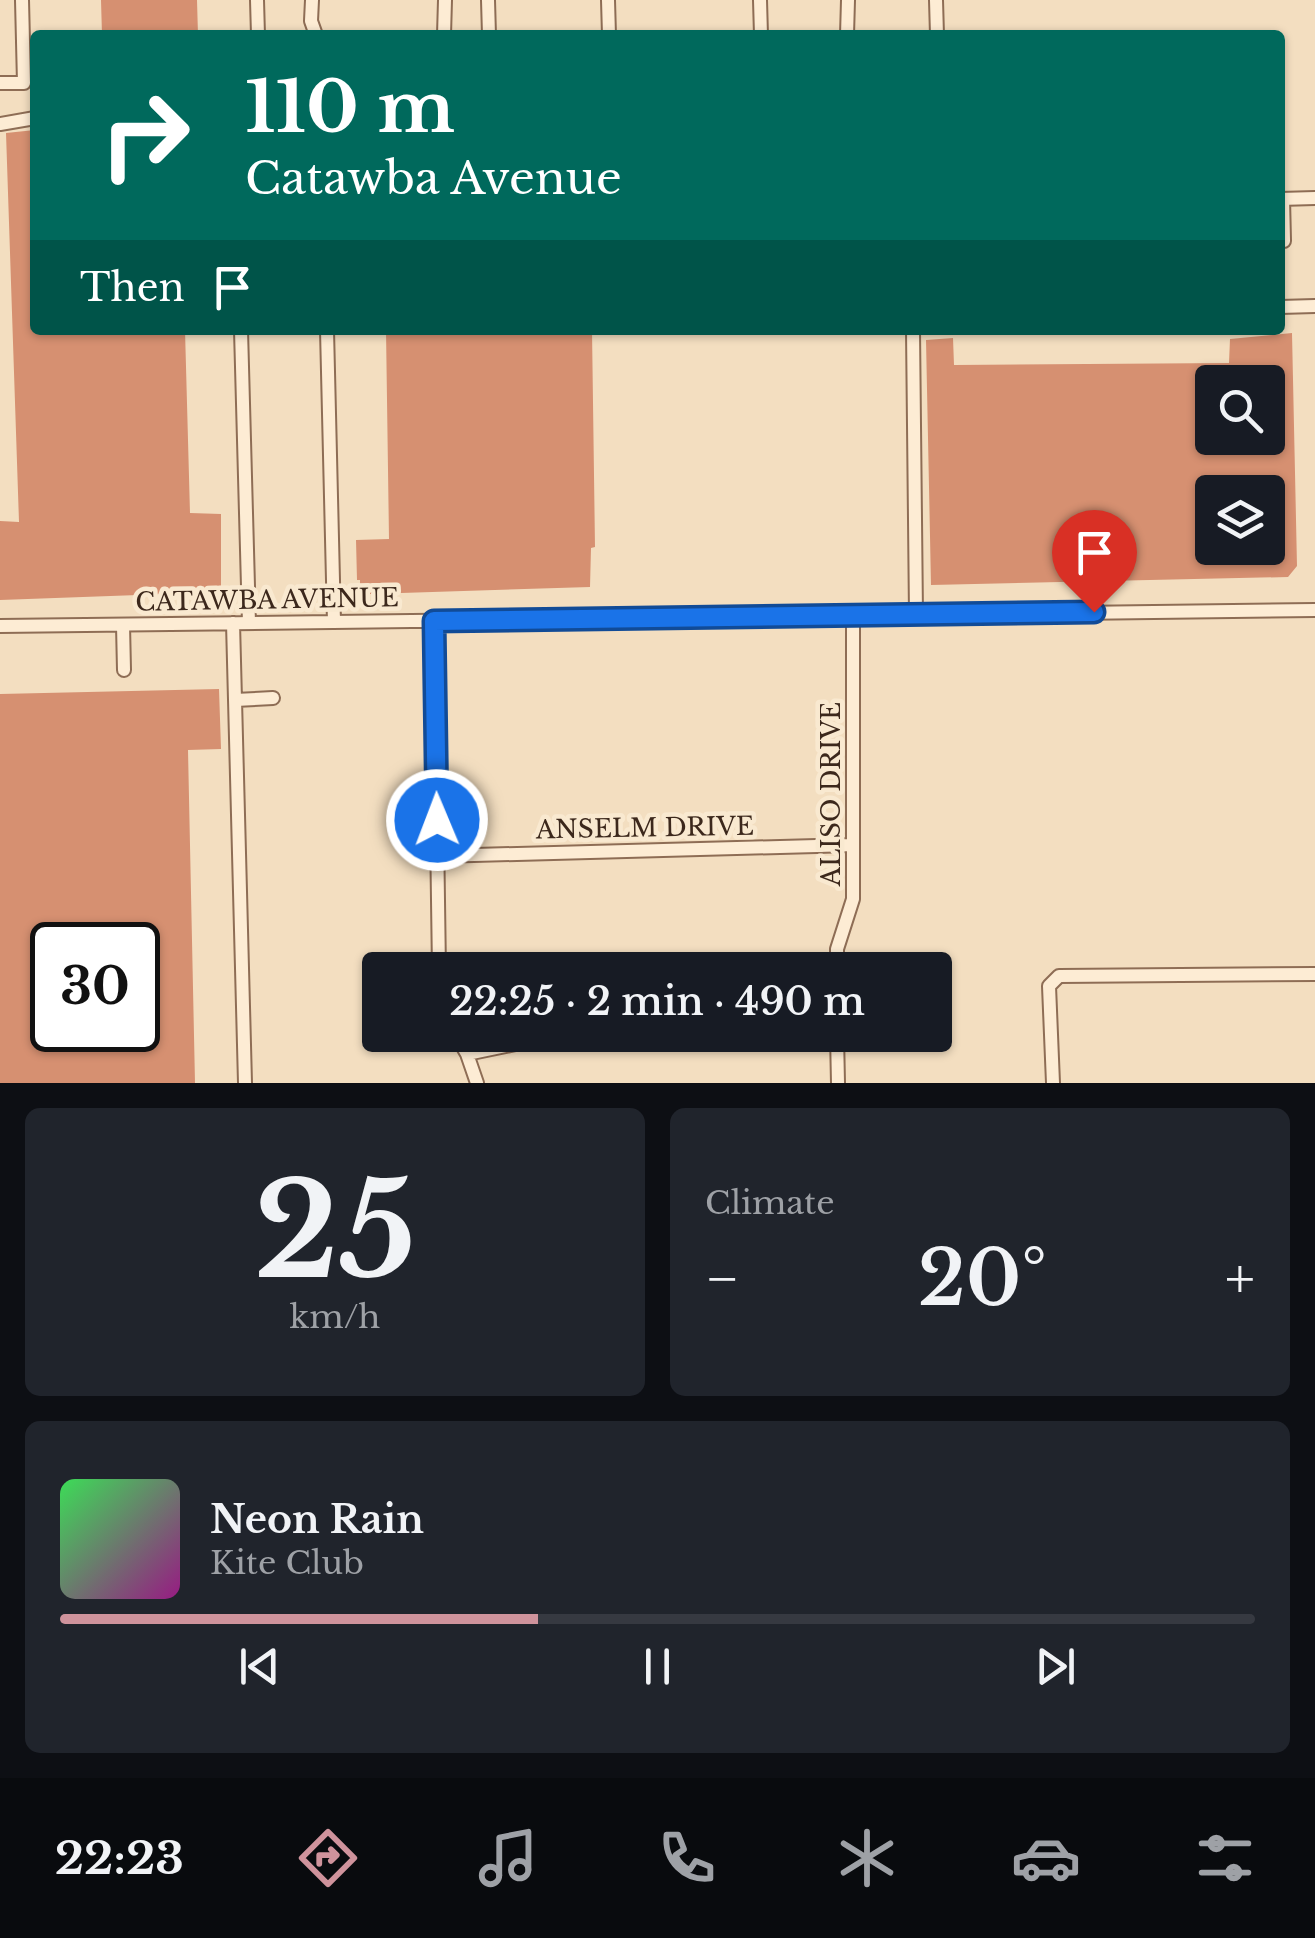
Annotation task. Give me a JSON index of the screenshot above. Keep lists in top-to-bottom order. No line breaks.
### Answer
{"streets":{"street":["CATAWBA AVENUE","ALISO DRIVE","ANSELM DRIVE"]},"crossings":[["CATAWBA AVENUE","ALISO DRIVE"],["ALISO DRIVE","ANSELM DRIVE"]],"page":{"turn":["110 m","Catawba Avenue"],"then":"Then","limit":"30","trip":"22:25 · 2 min · 490 m","tile":[["25","km/h"],"Climate"],"heat":["−","20°","+"],"song":["Neon Rain","Kite Club"],"tabs":"22:23"}}
